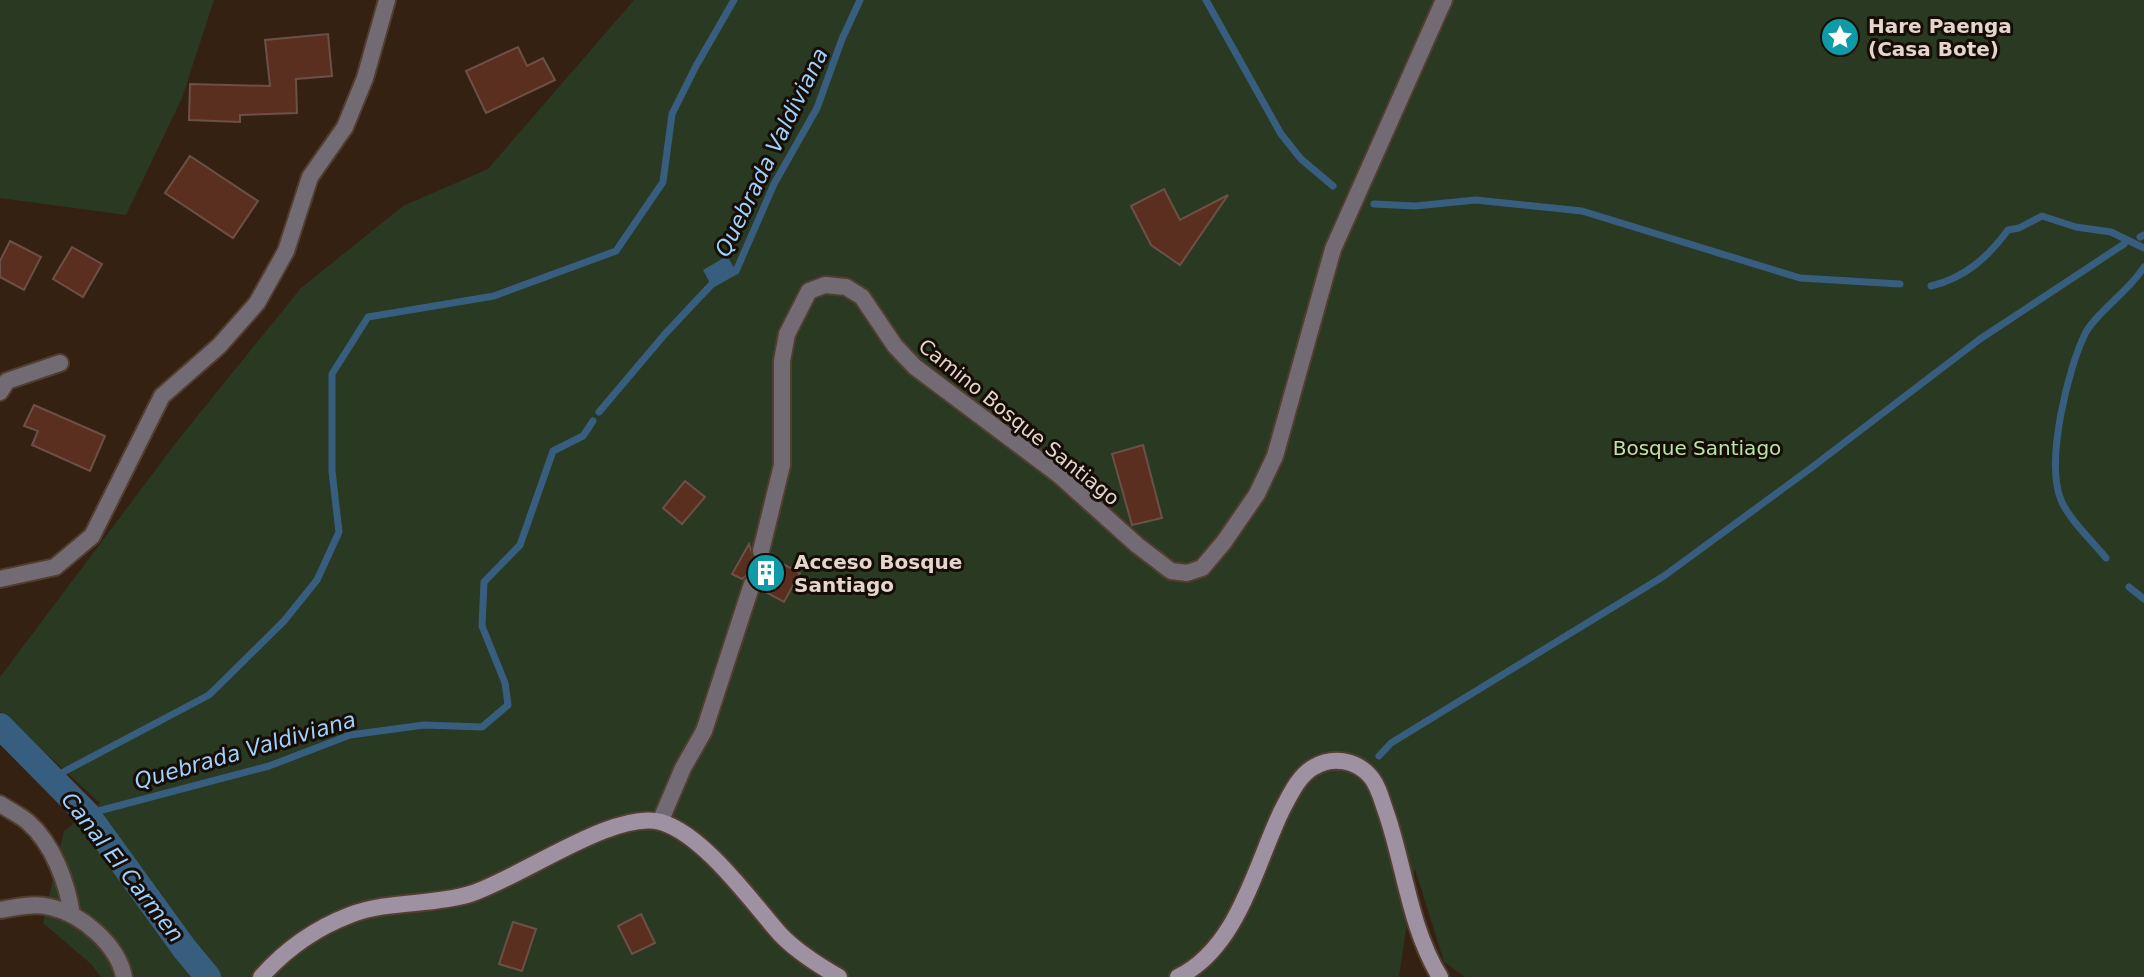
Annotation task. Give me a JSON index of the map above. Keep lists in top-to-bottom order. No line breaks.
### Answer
{"streets":{"street":["Camino Bosque Santiago"]},"water":["Quebrada Valdiviana","Canal El Carmen"],"parks":["Bosque Santiago"],"places":{"place":["Hare Paenga (Casa Bote)"],"building":["Acceso Bosque Santiago"]}}
